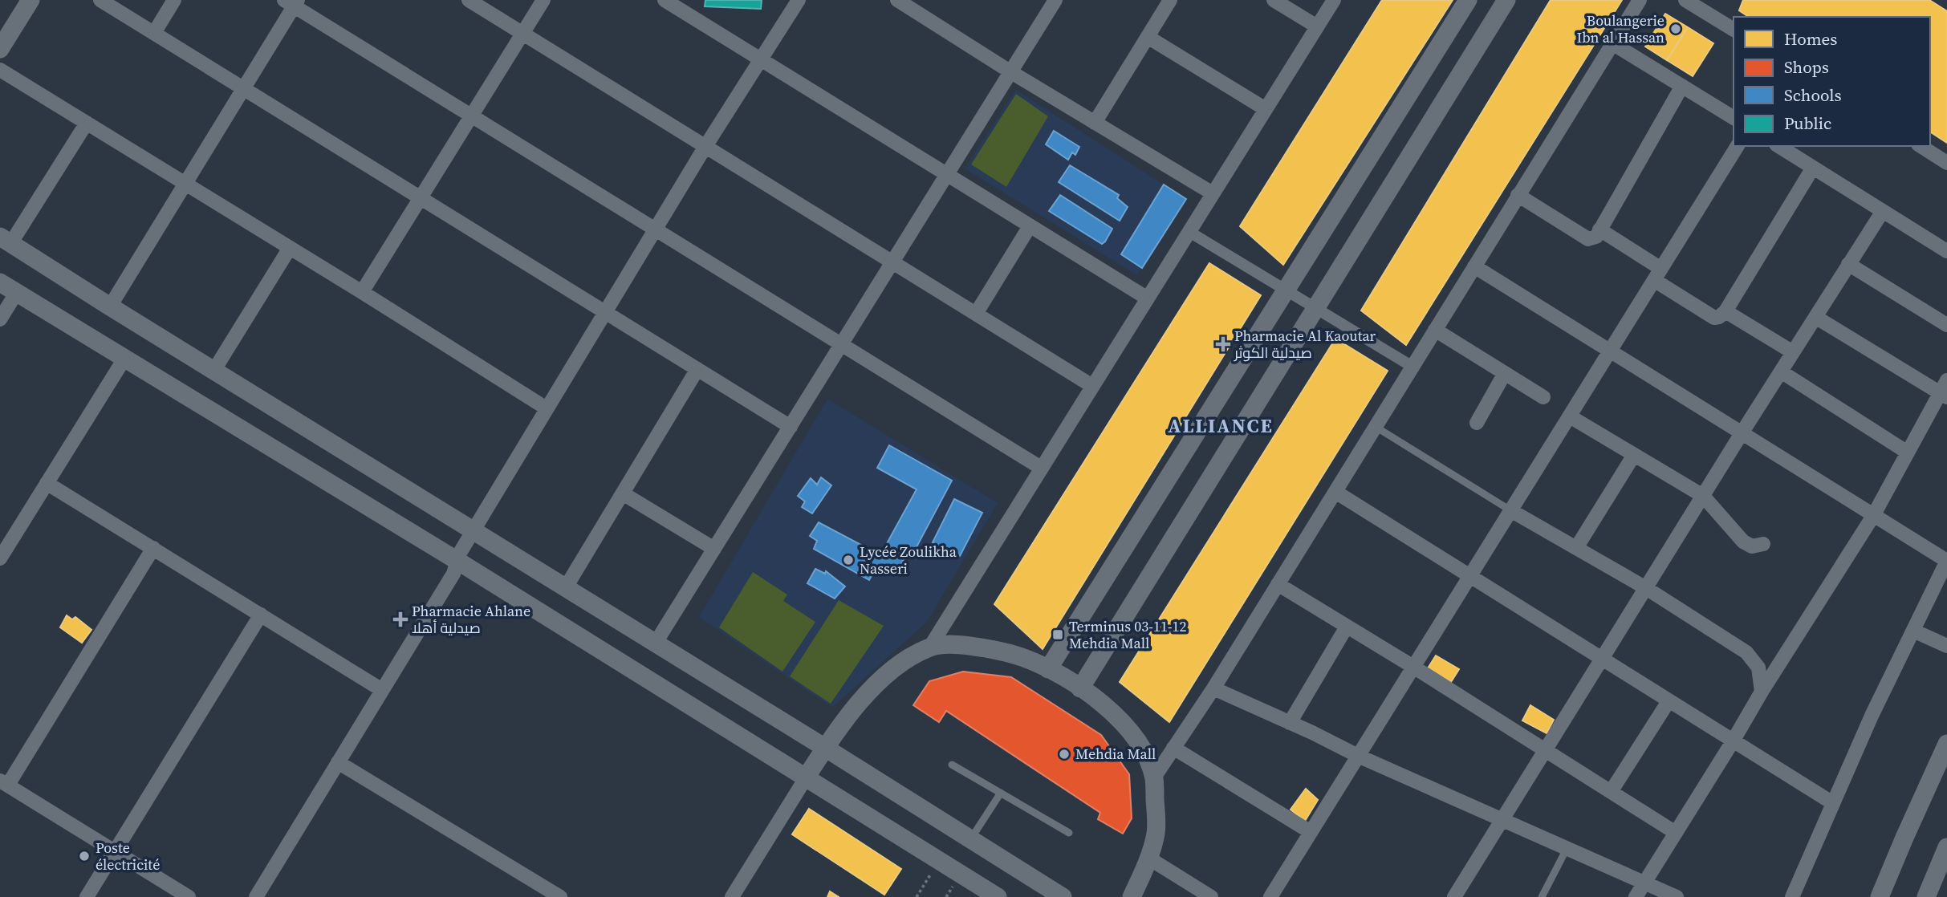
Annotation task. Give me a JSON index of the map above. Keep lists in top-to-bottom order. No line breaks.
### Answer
{"districts":["ALLIANCE"],"places":{"other":["Boulangerie Ibn al Hassan","Lycée Zoulikha Nasseri","Mehdia Mall","Poste électricité"],"health":["Pharmacie Al Kaoutar صيدلية الكوثر","Pharmacie Ahlane صيدلية أهلا"],"transit":["Terminus 03-11-12 Mehdia Mall"]},"legend":["Homes","Shops","Schools","Public"]}
